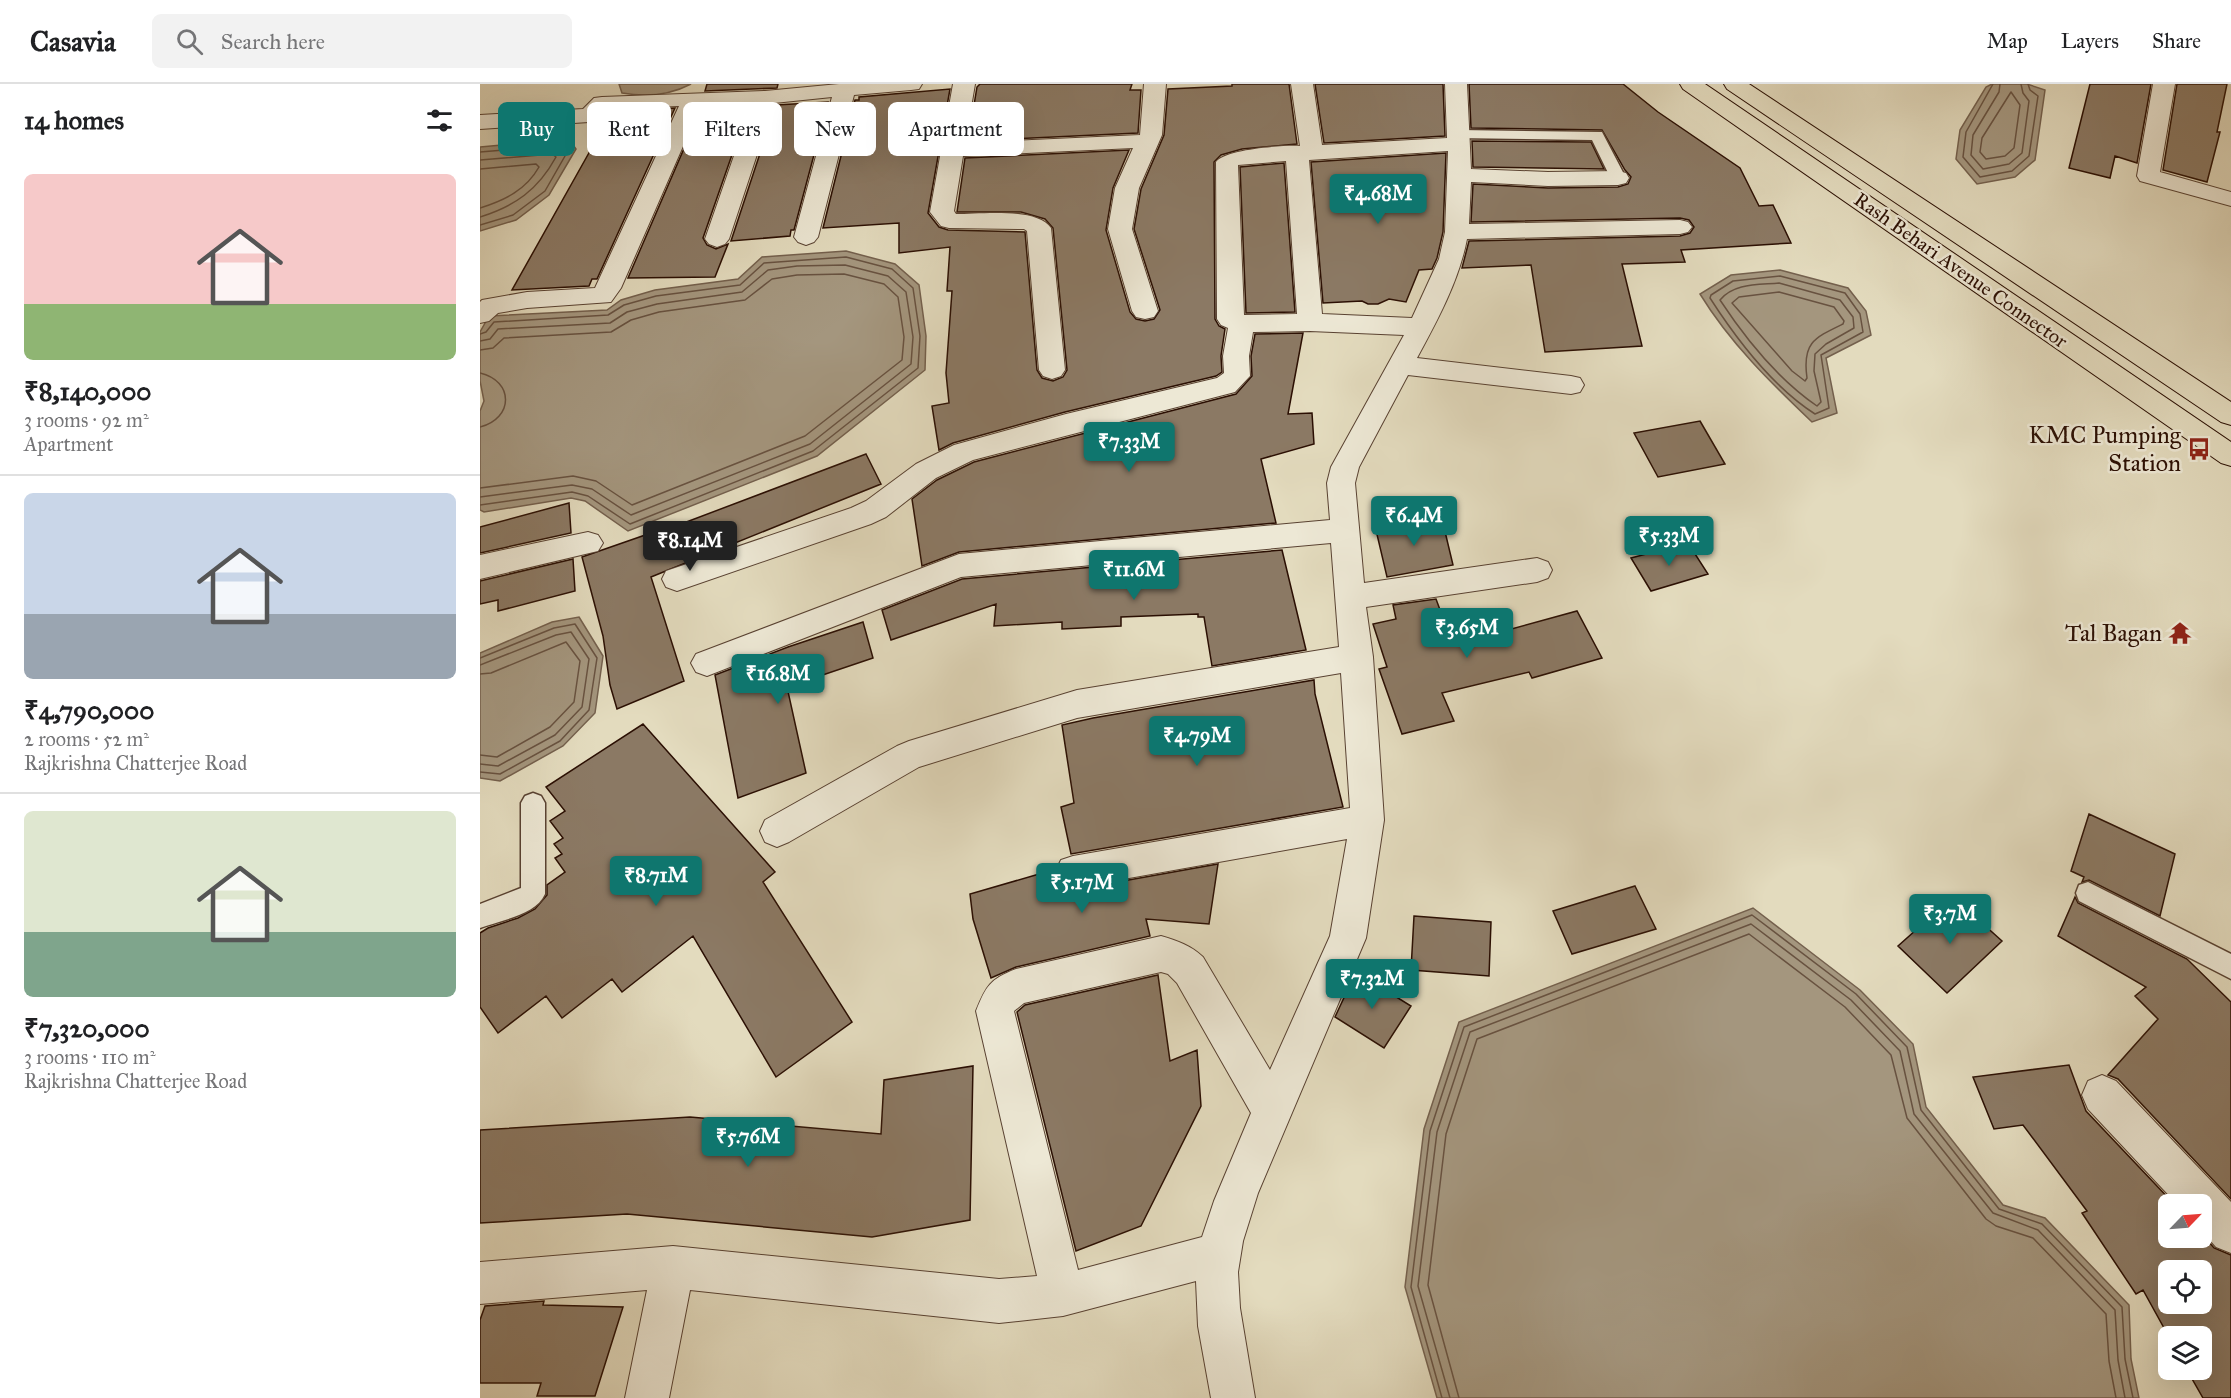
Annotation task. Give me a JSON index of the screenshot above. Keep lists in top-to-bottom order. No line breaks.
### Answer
{"streets":{"main road":["Rash Behari Avenue Connector"]},"places":{"bus stop":["KMC Pumping Station"],"temple":["Tal Bagan"]},"north":"top right","page":{"header":"Casavia","search":"Search here","nav":["Map","Layers","Share"],"heading":"14 homes","chip":["Buy","Rent","Filters","New","Apartment"],"list":[{"name":"₹8,140,000","note":"3 rooms · 92 m² · Apartment"},{"name":"₹4,790,000","note":"2 rooms · 52 m² · Rajkrishna Chatterjee Road"},{"name":"₹7,320,000","note":"3 rooms · 110 m² · Rajkrishna Chatterjee Road"}],"price":["₹4.68M","₹7.33M","₹6.4M","₹5.33M","₹8.14M","₹11.6M","₹3.65M","₹16.8M","₹4.79M","₹8.71M","₹5.17M","₹3.7M","₹7.32M","₹5.76M"]}}
